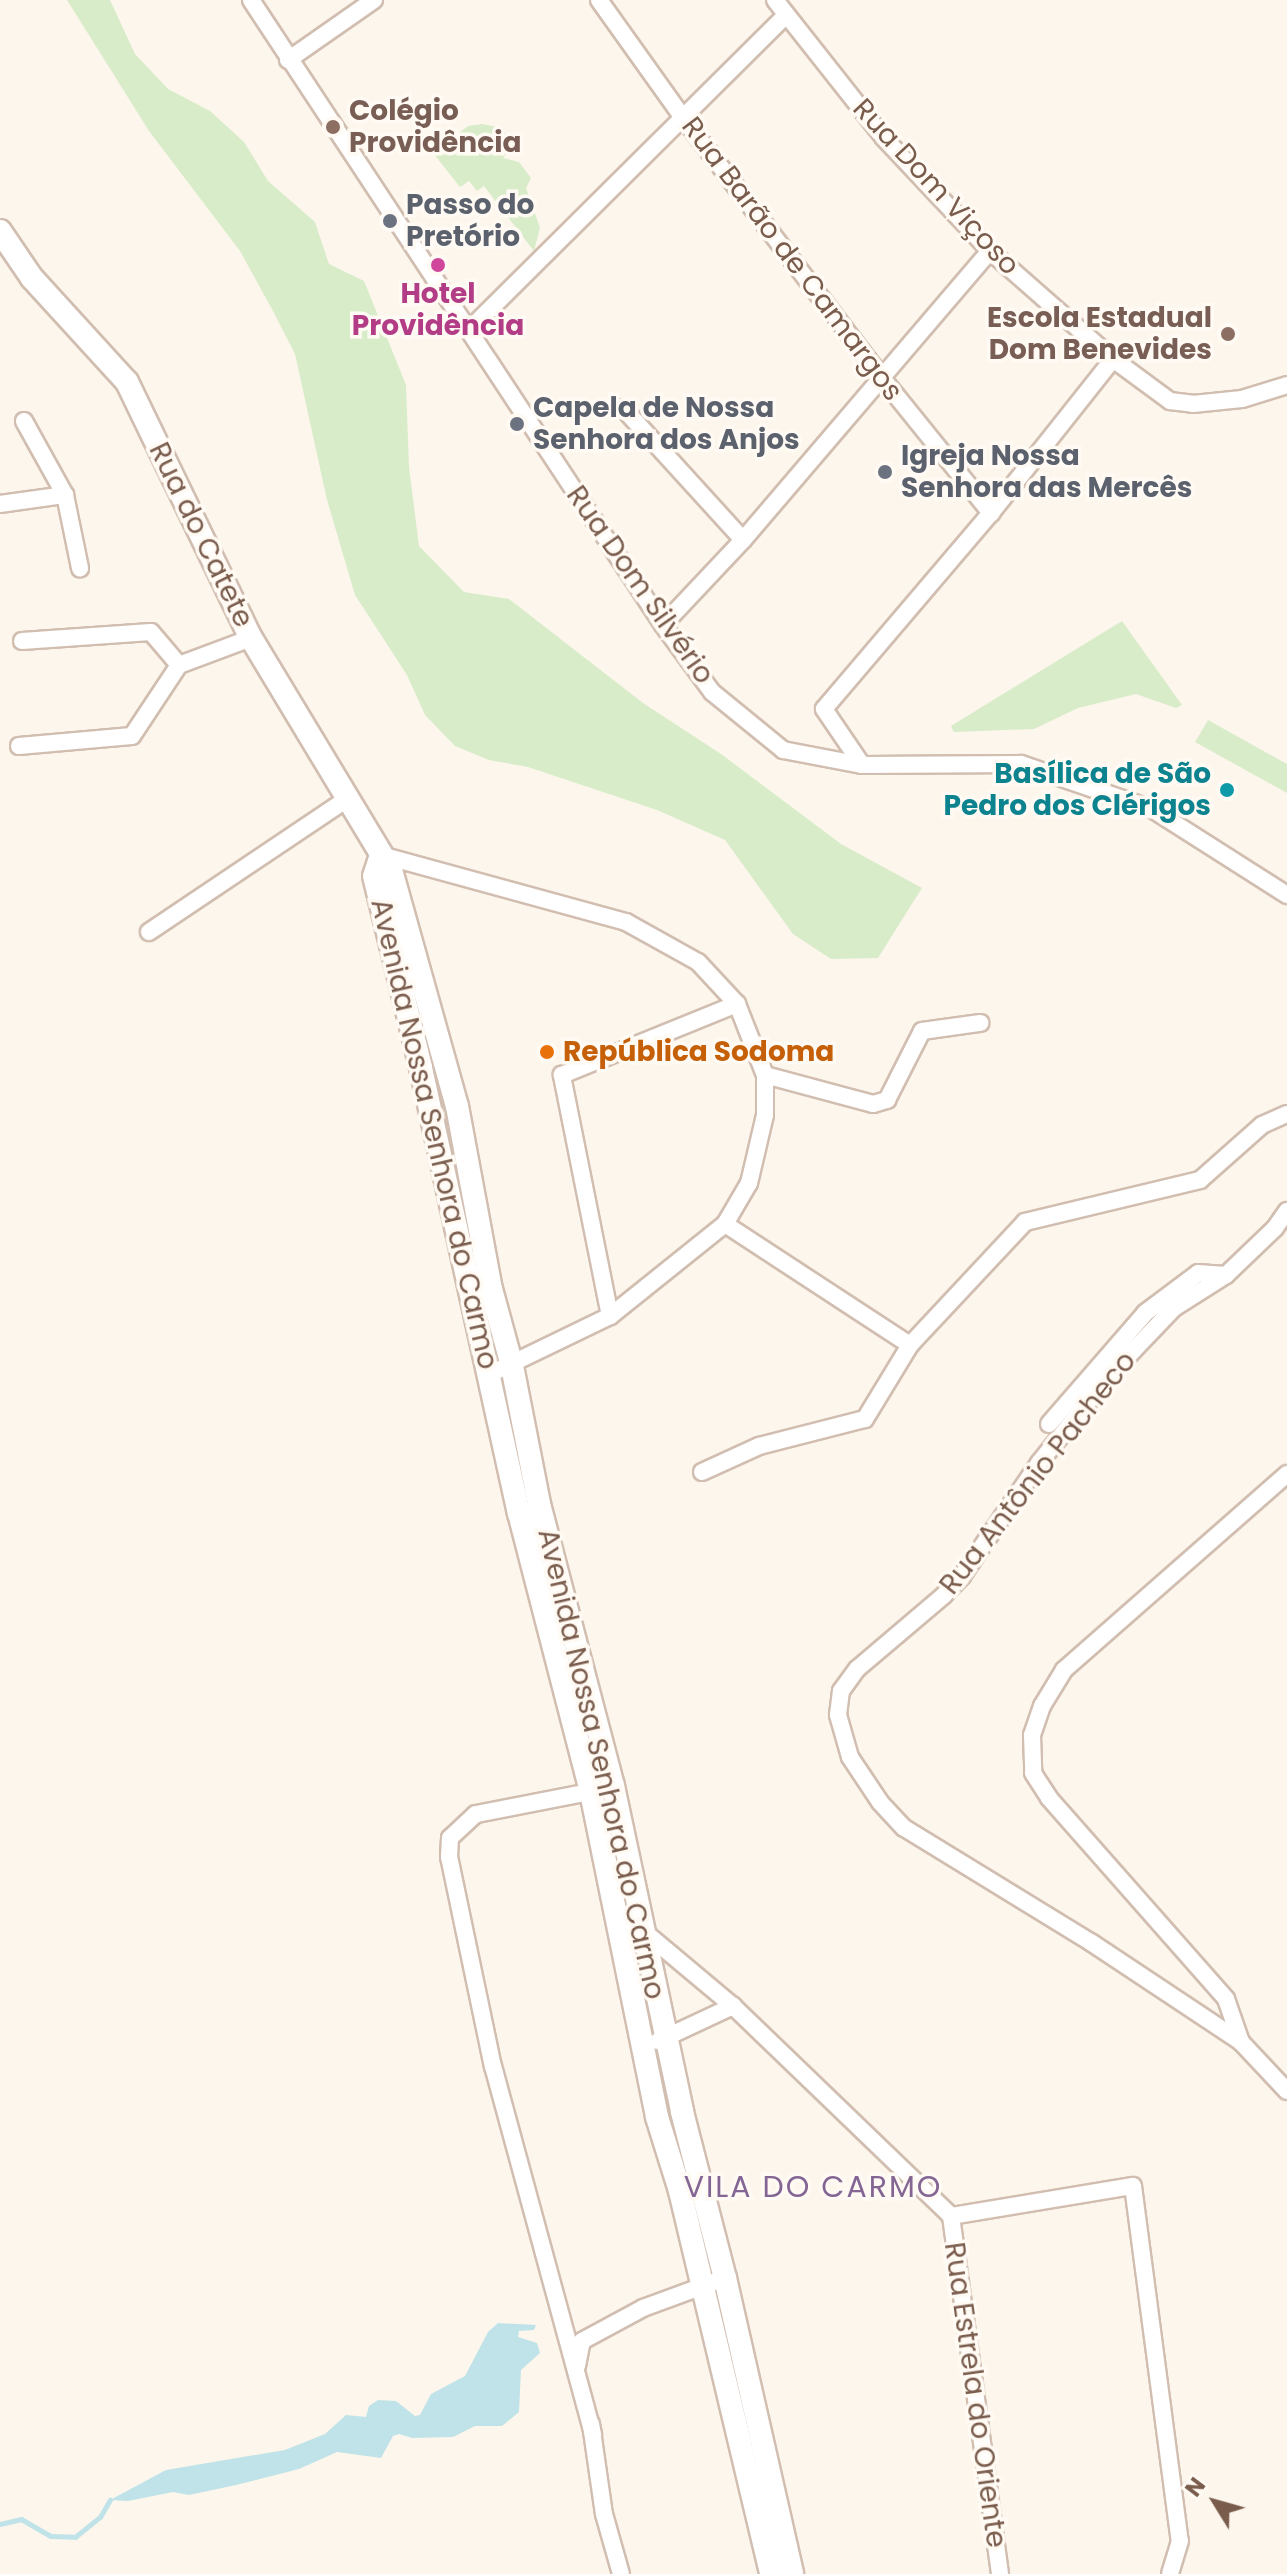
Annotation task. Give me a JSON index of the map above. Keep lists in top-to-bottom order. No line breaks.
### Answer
{"streets":{"street":["Rua Dom Viçoso","Rua Barão de Camargos","Rua do Catete","Rua Dom Silvério","Avenida Nossa Senhora do Carmo","Rua Antônio Pacheco","Rua Estrela do Oriente"]},"crossings":[["Rua do Catete","Avenida Nossa Senhora do Carmo"]],"districts":["VILA DO CARMO"],"places":["Colégio Providência","Passo do Pretório","Hotel Providência","Escola Estadual Dom Benevides","Capela de Nossa Senhora dos Anjos","Igreja Nossa Senhora das Mercês","Basílica de São Pedro dos Clérigos","República Sodoma"],"north":"top left"}
